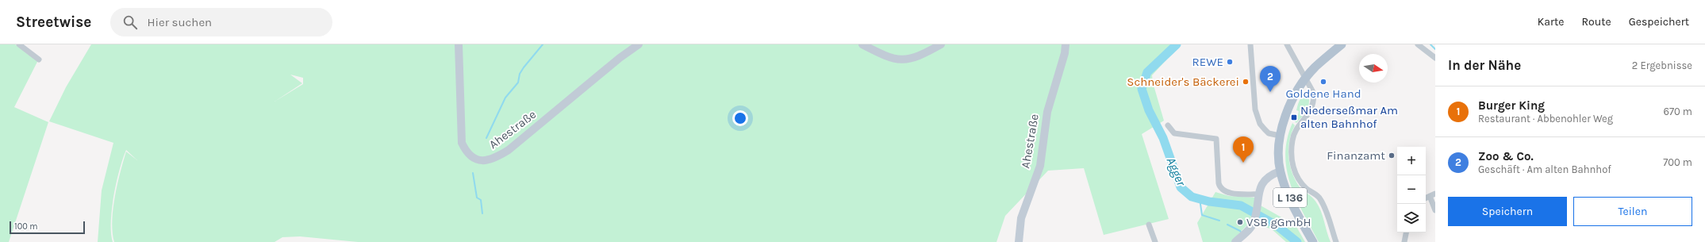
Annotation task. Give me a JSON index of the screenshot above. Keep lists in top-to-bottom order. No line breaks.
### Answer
{"streets":{"main road":["Ahestraße","L 136"]},"water":["Agger"],"places":{"other":["REWE","Schneider's Bäckerei","Goldene Hand","Finanzamt","VSB gGmbH"],"transit":["Niederseßmar Am alten Bahnhof"]},"scale_bar":"100 m","north":"right","page":{"header":"Streetwise","search":"Hier suchen","nav":["Karte","Route","Gespeichert"],"heading":["In der Nähe","2 Ergebnisse"],"pins":["2","1"],"list":[{"mark":"1","name":"Burger King","note":"Restaurant · Abbenohler Weg","value":"670 m"},{"mark":"2","name":"Zoo & Co.","note":"Geschäft · Am alten Bahnhof","value":"700 m"}],"map_buttons":["+","−"],"buttons":["Speichern","Teilen"],"scale":"100 m"}}
